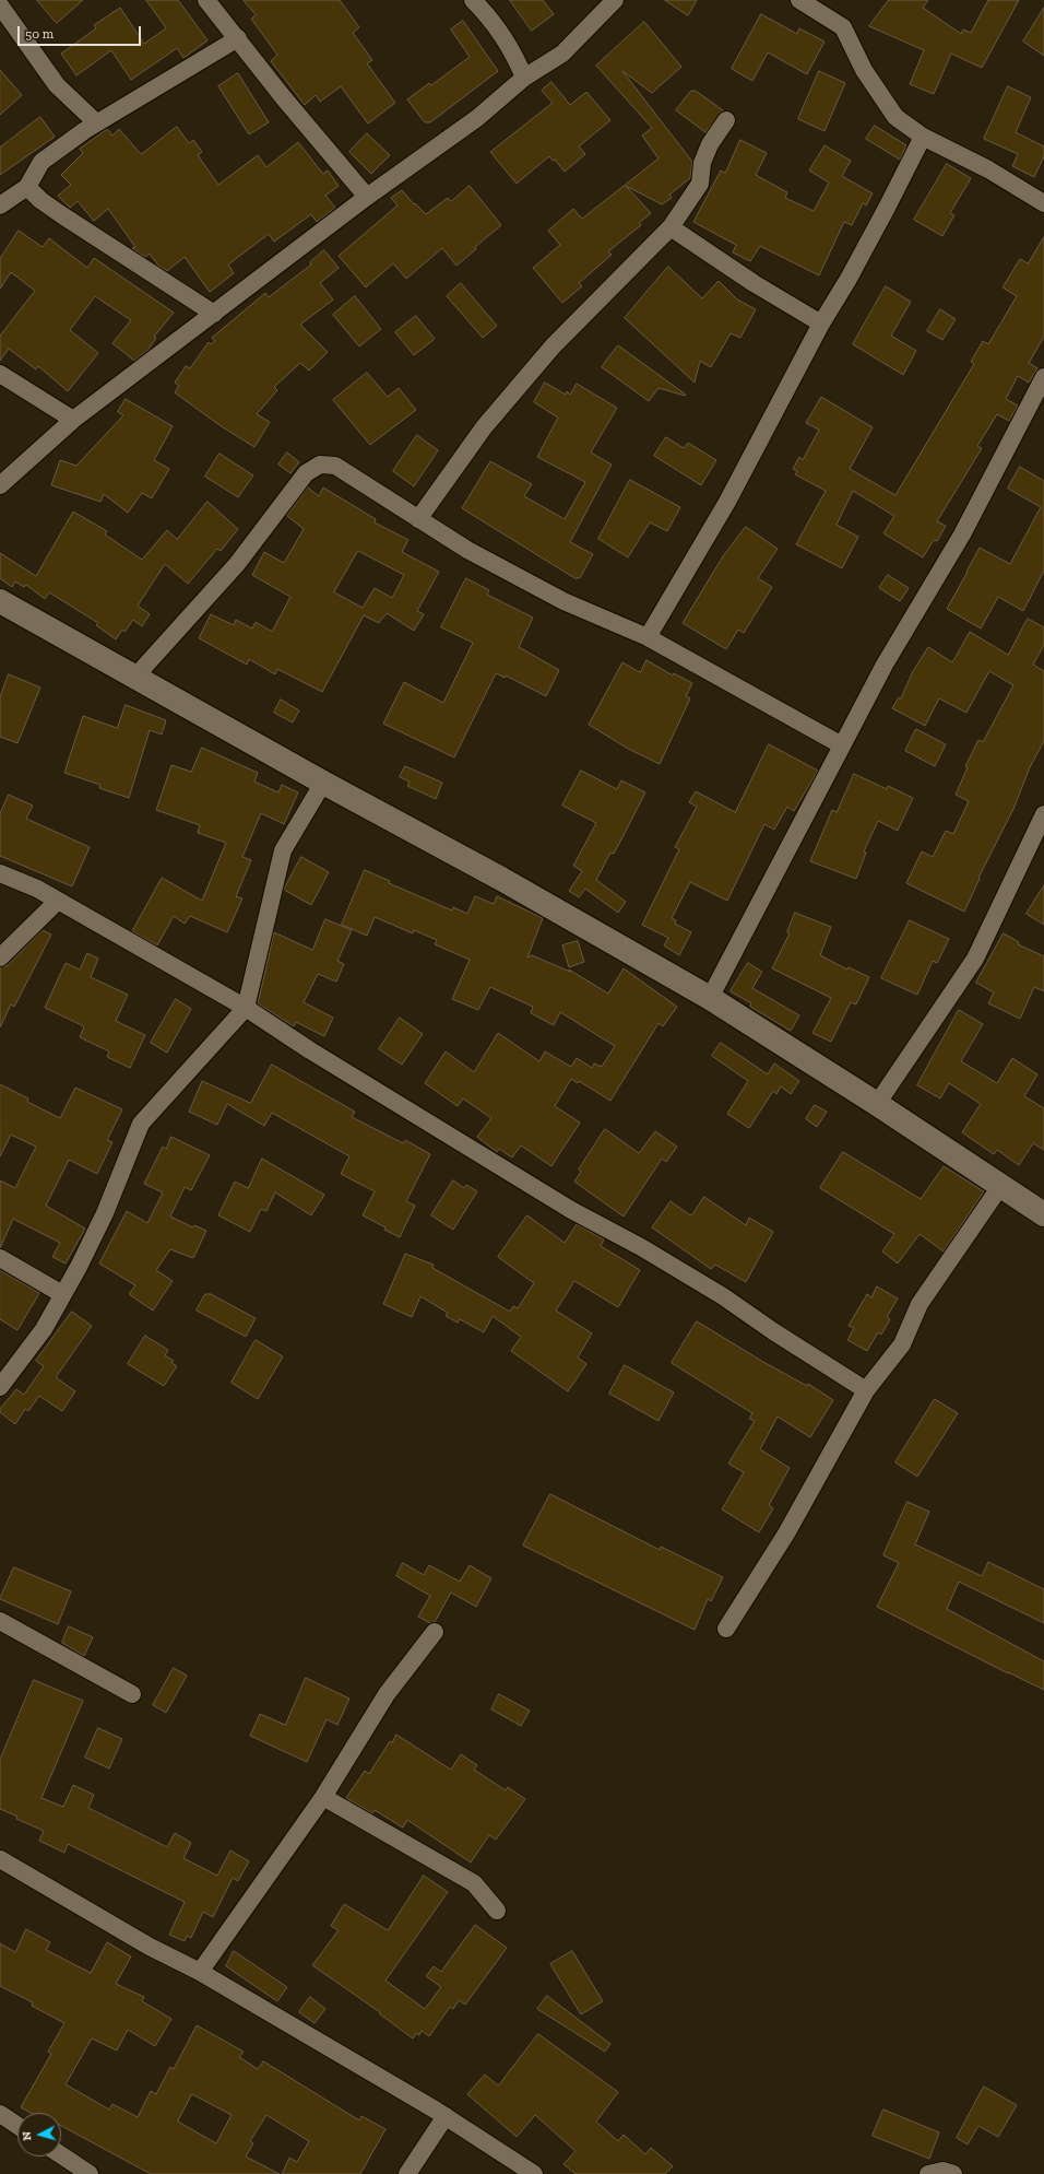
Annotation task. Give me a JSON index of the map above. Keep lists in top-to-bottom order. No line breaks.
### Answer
{"scale_bar":"50 m","north":"left"}
